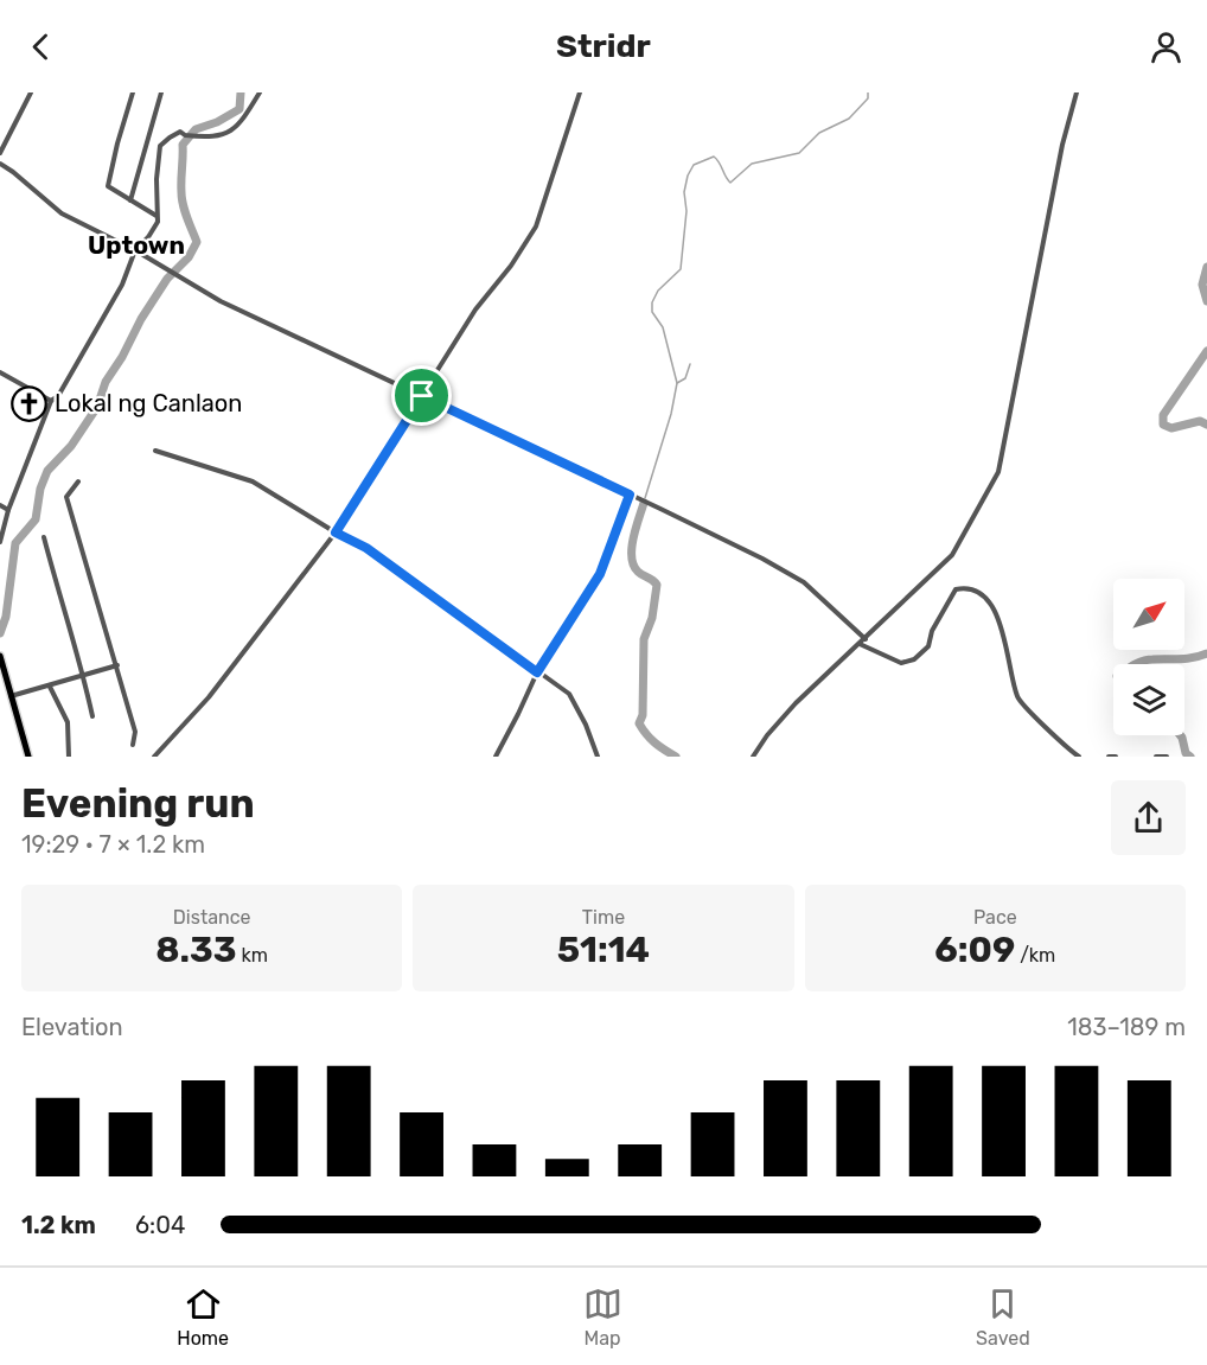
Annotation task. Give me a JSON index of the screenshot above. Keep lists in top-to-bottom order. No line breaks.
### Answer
{"districts":["Uptown"],"places":{"church":["Lokal ng Canlaon"]},"north":"top right","page":{"header":"Stridr","heading":["Evening run","19:29 · 7 × 1.2 km"],"stats":[["Distance","8.33 km"],["Time","51:14"],["Pace","6:09 /km"]],"chart":["Elevation","183–189 m"],"list":[{"name":"1.2 km","note":"6:04"}],"tabs":["Home","Map","Saved"]}}
